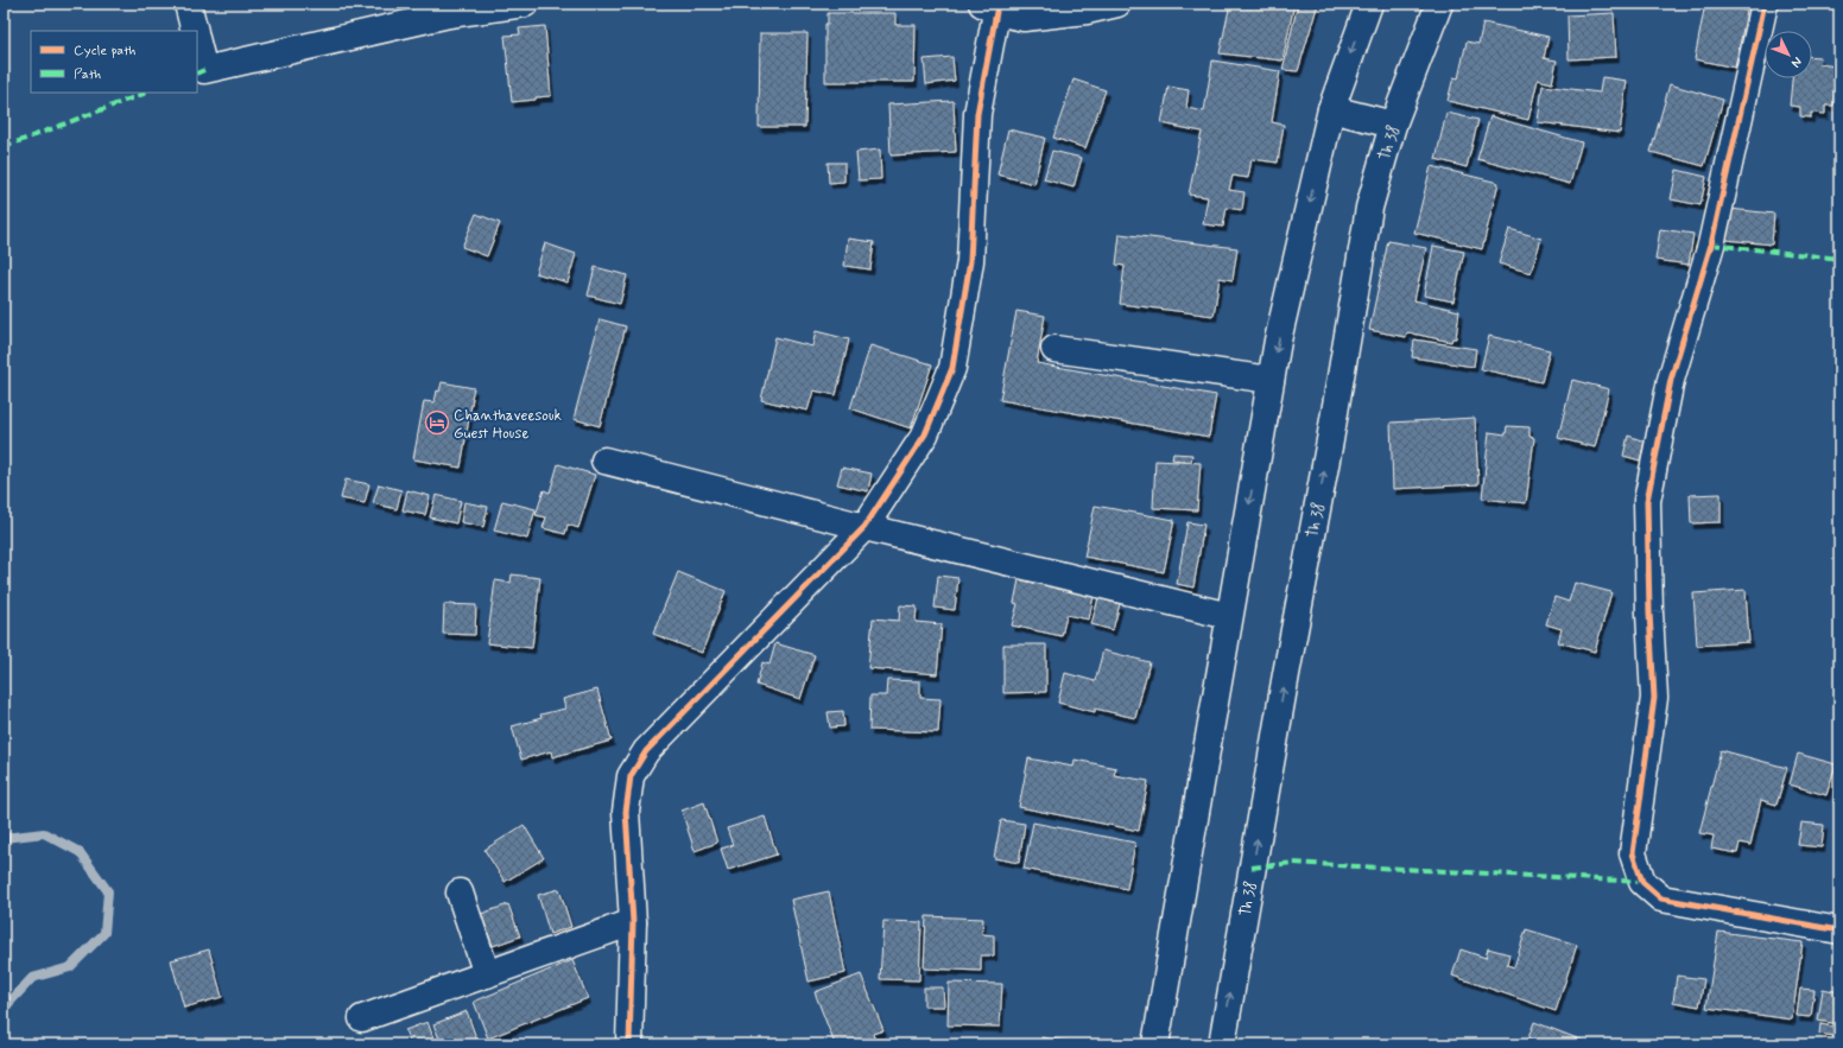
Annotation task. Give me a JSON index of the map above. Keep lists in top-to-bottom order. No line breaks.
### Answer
{"streets":{"street":["Th 38"]},"places":{"hotel":["Chanthaveesouk Guest House"]},"legend":["Cycle path","Path"],"north":"bottom right"}
